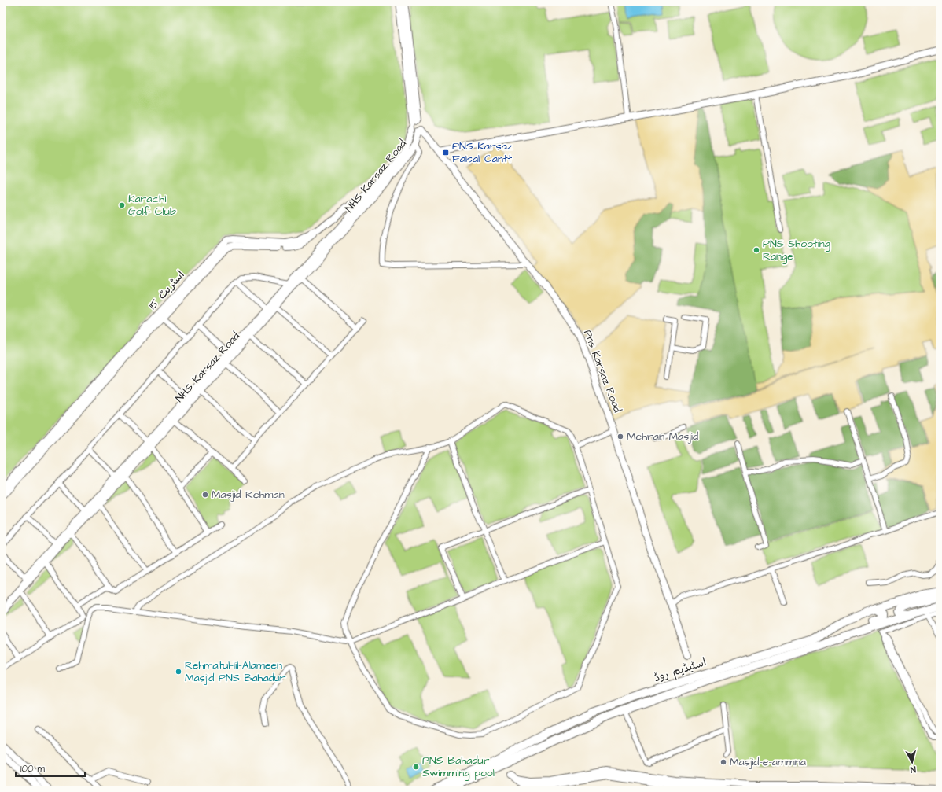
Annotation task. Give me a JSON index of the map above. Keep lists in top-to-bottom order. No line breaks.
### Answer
{"streets":{"main road":["اسٹیڈیم روڈ"],"street":["NHS Karsaz Road","اسٹریٹ 15","Pns Karsaz Road"]},"crossings":[["NHS Karsaz Road","اسٹریٹ 15"],["NHS Karsaz Road","Pns Karsaz Road"]],"places":{"transit":["PNS Karsaz Faisal Cantt"],"other":["Karachi Golf Club","PNS Shooting Range","Mehran Masjid","Masjid Rehman","Rehmatul-lil-Alameen Masjid PNS Bahadur","Masjid-e-ammna","PNS Bahadur Swimming pool"]},"scale_bar":"100 m","north":"bottom"}
